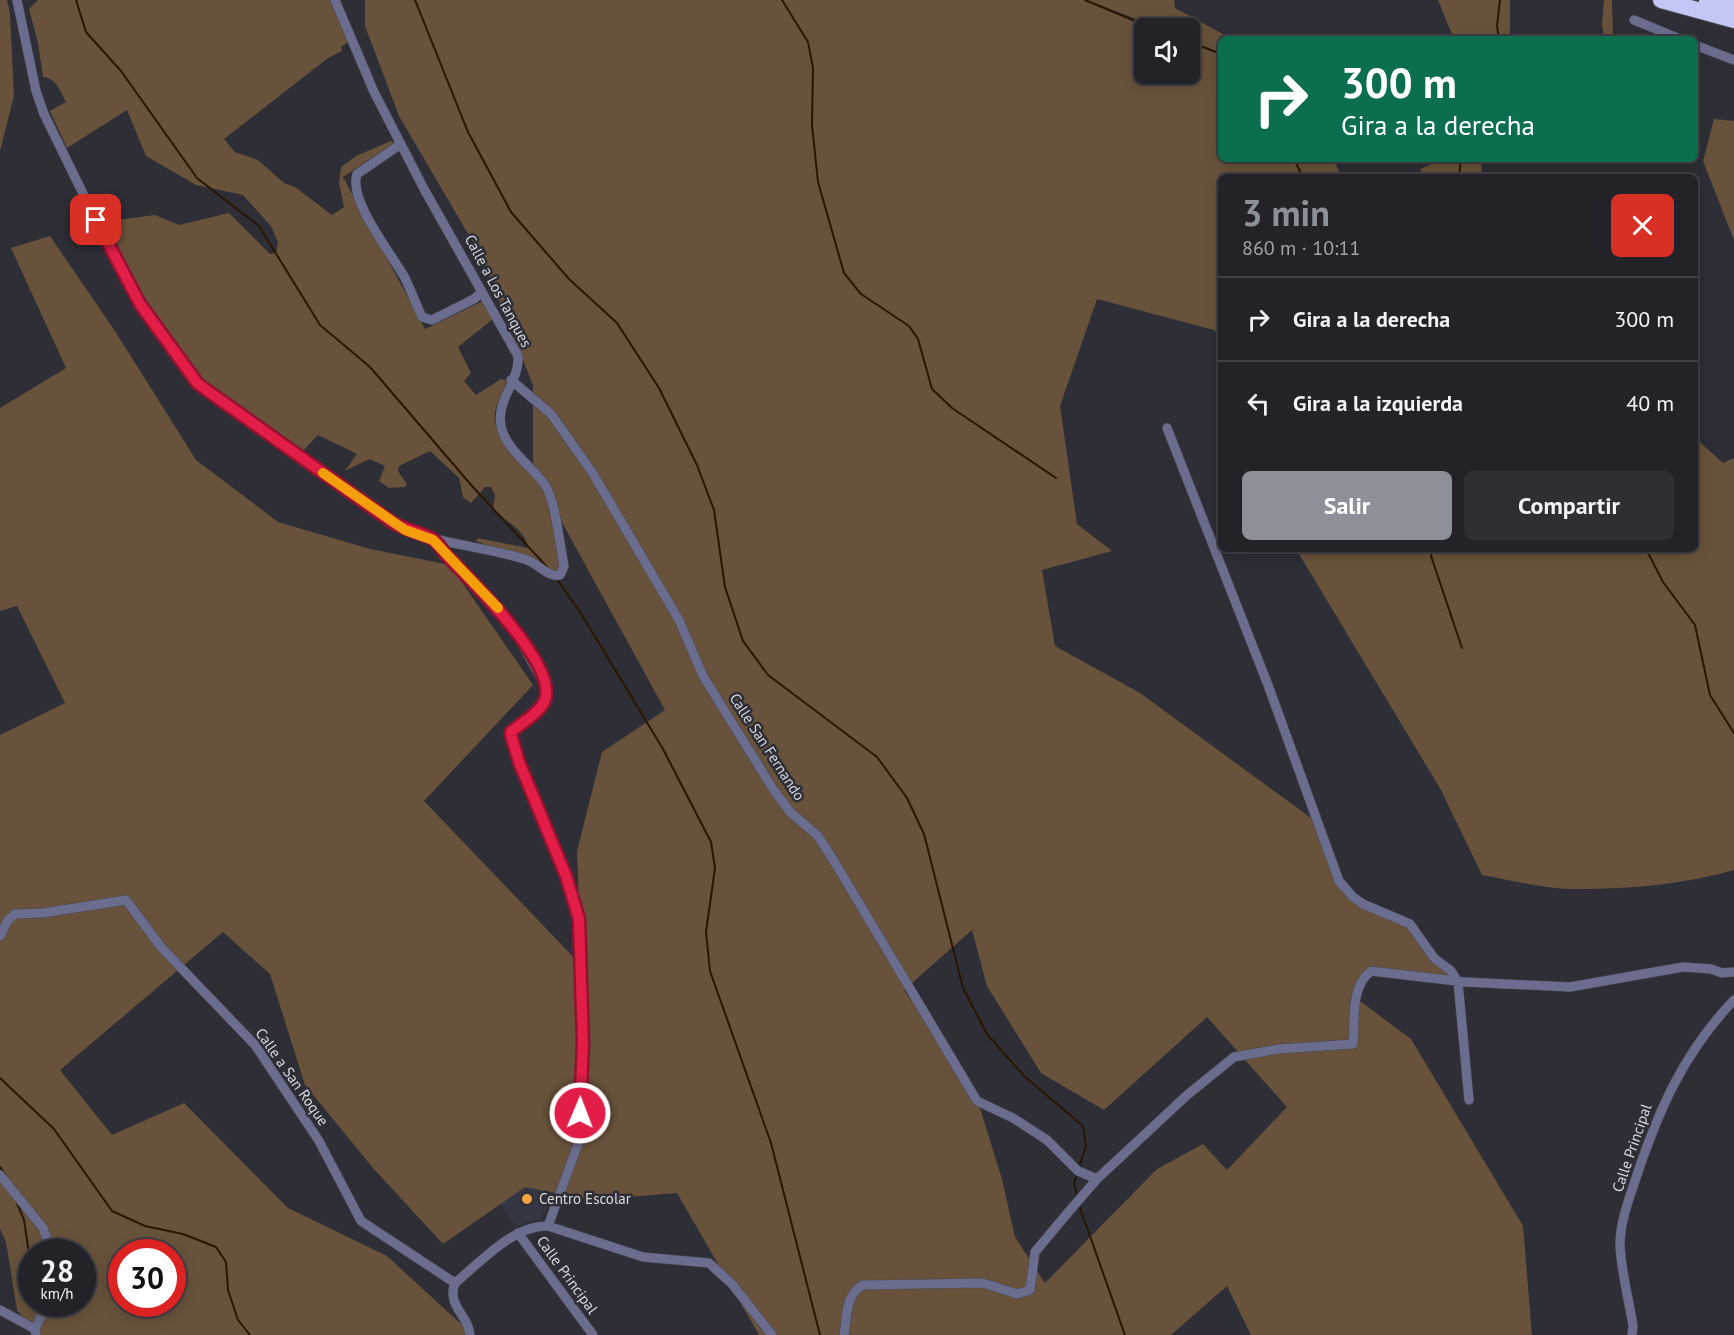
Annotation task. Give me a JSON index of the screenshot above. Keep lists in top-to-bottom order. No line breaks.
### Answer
{"streets":{"street":["Calle a Los Tanques","Calle San Fernando","Calle a San Roque","Calle Principal"]},"crossings":[["Calle a Los Tanques","Calle San Fernando"]],"places":["Centro Escolar"],"page":{"turn":["300 m","Gira a la derecha"],"heading":["3 min","860 m · 10:11"],"list":[{"name":"Gira a la derecha","value":"300 m"},{"name":"Gira a la izquierda","value":"40 m"}],"buttons":["Salir","Compartir"],"speed":"28 km/h","limit":"30"}}
